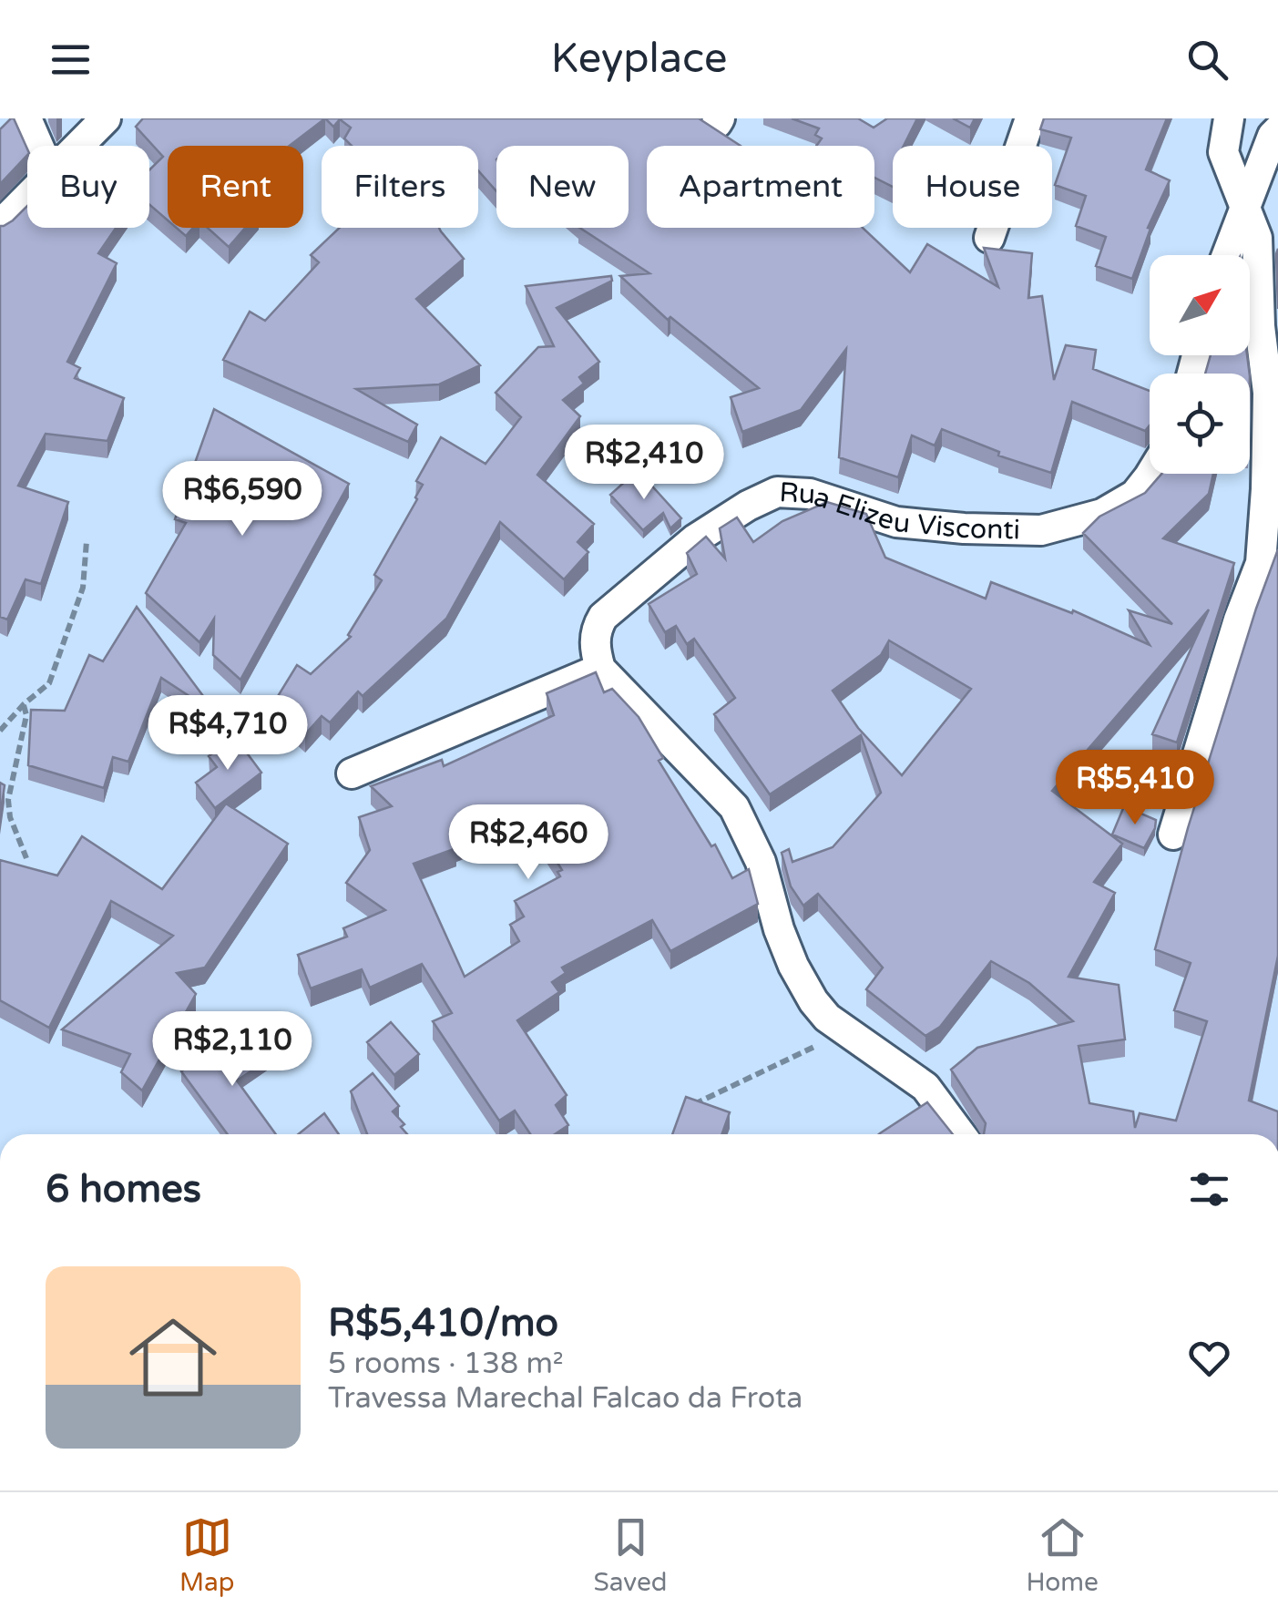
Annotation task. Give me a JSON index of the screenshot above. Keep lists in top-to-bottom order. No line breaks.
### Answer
{"streets":{"street":["Rua Elizeu Visconti"]},"north":"top right","page":{"header":"Keyplace","chip":["Buy","Rent","Filters","New","Apartment","House"],"price":["R$2,410","R$6,590","R$4,710","R$5,410","R$2,460","R$2,110"],"heading":"6 homes","list":[{"name":"R$5,410/mo","note":"5 rooms · 138 m² · Travessa Marechal Falcao da Frota"}],"tabs":["Map","Saved","Home"]}}
